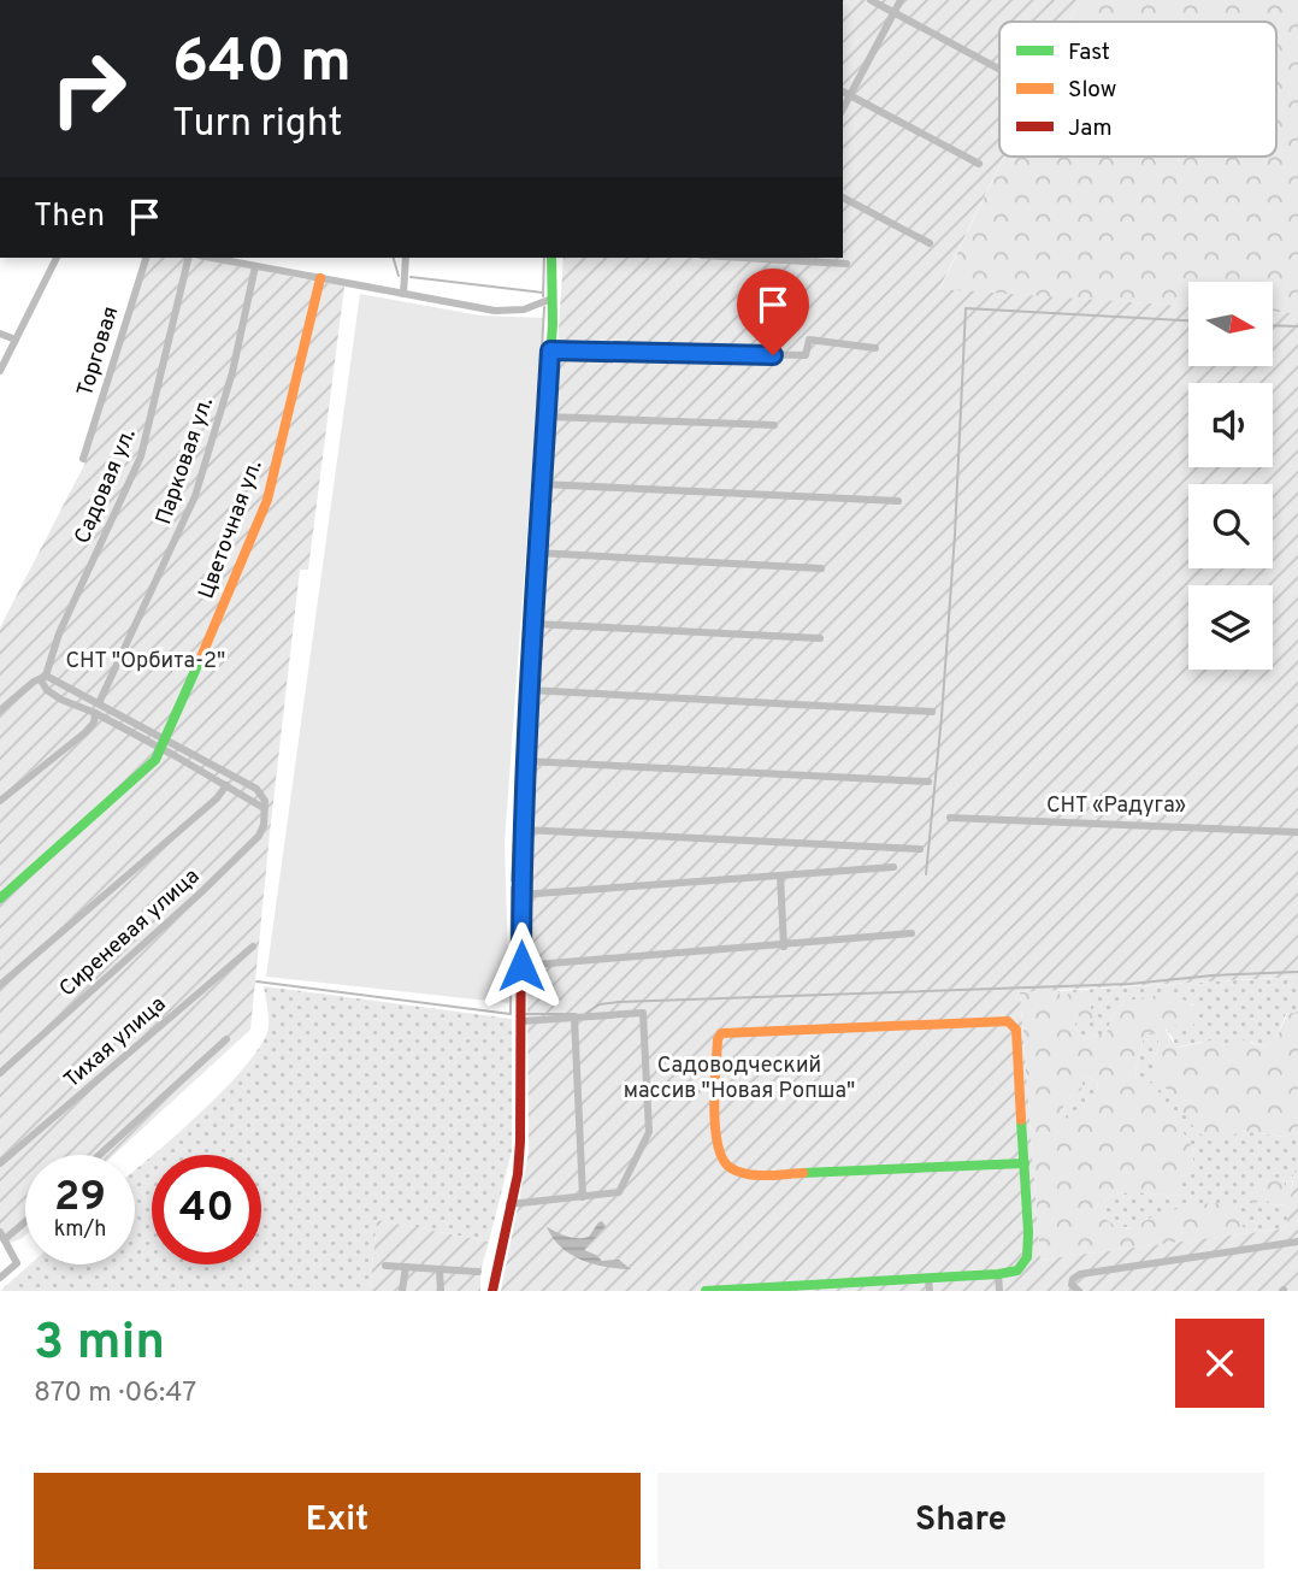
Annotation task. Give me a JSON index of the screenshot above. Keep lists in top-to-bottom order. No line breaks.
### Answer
{"streets":{"street":["Торговая","Парковая ул.","Садовая ул.","Цветочная ул.","Сиреневая улица","Тихая улица"]},"parks":["СНТ \"Орбита-2\"","СНТ «Радуга»","Садоводческий массив \"Новая Ропша\""],"legend":["Fast","Slow","Jam"],"north":"right","page":{"turn":["640 m","Turn right"],"then":"Then","speed":"29 km/h","limit":"40","heading":["3 min","870 m · 06:47"],"buttons":["Exit","Share"]}}
